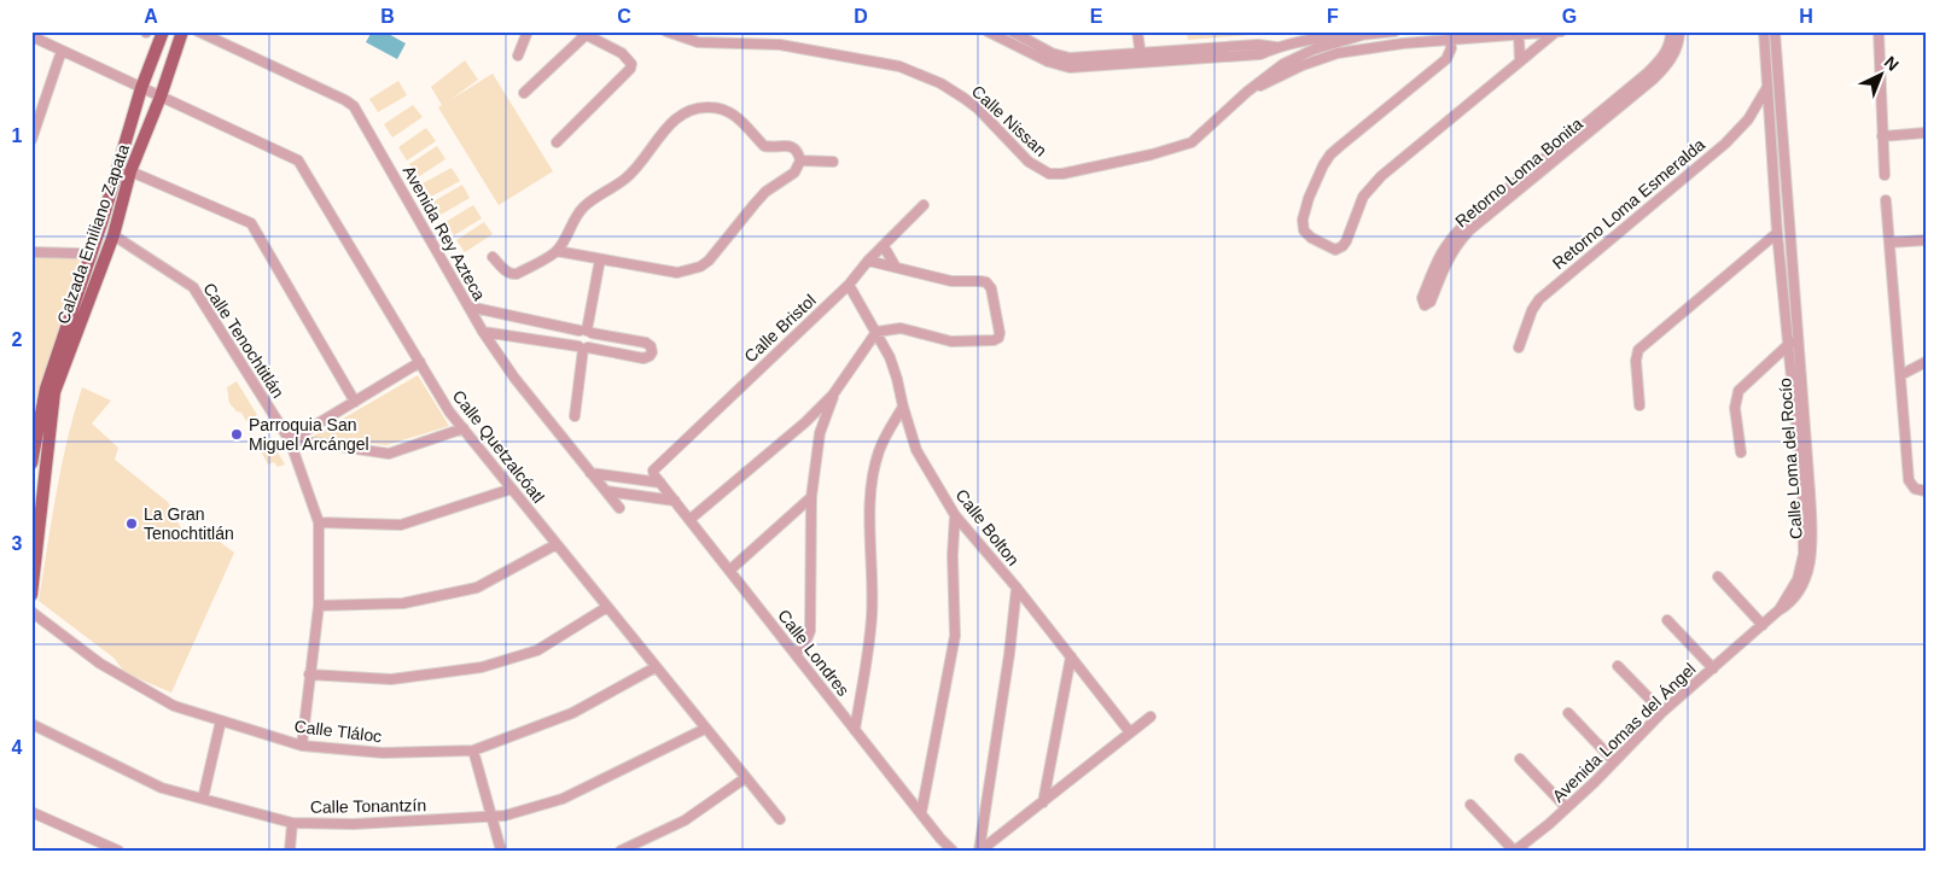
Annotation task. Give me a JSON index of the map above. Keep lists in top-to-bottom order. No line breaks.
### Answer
{"streets":{"main road":["Calzada Emiliano Zapata"],"street":["Calle Nissan","Retorno Loma Bonita","Retorno Loma Esmeralda","Avenida Rey Azteca","Calle Bristol","Calle Tenochtitlán","Calle Quetzalcóatl","Calle Loma del Rocío","Calle Bolton","Calle Londres","Calle Tláloc","Avenida Lomas del Ángel","Calle Tonantzín"]},"crossings":[["Retorno Loma Esmeralda","Calle Loma del Rocío"],["Calzada Emiliano Zapata","Calle Tenochtitlán"],["Calzada Emiliano Zapata","Calle Quetzalcóatl"],["Calle Bristol","Calle Bolton"],["Calle Bristol","Calle Londres"],["Calle Tenochtitlán","Calle Tláloc"],["Calle Quetzalcóatl","Calle Tláloc"],["Calle Quetzalcóatl","Calle Tonantzín"],["Calle Loma del Rocío","Avenida Lomas del Ángel"]],"places":["Parroquia San Miguel Arcángel","La Gran Tenochtitlán"],"north":"top right","grid":{"columns":["A","B","C","D","E","F","G","H"],"rows":["1","2","3","4"]}}
